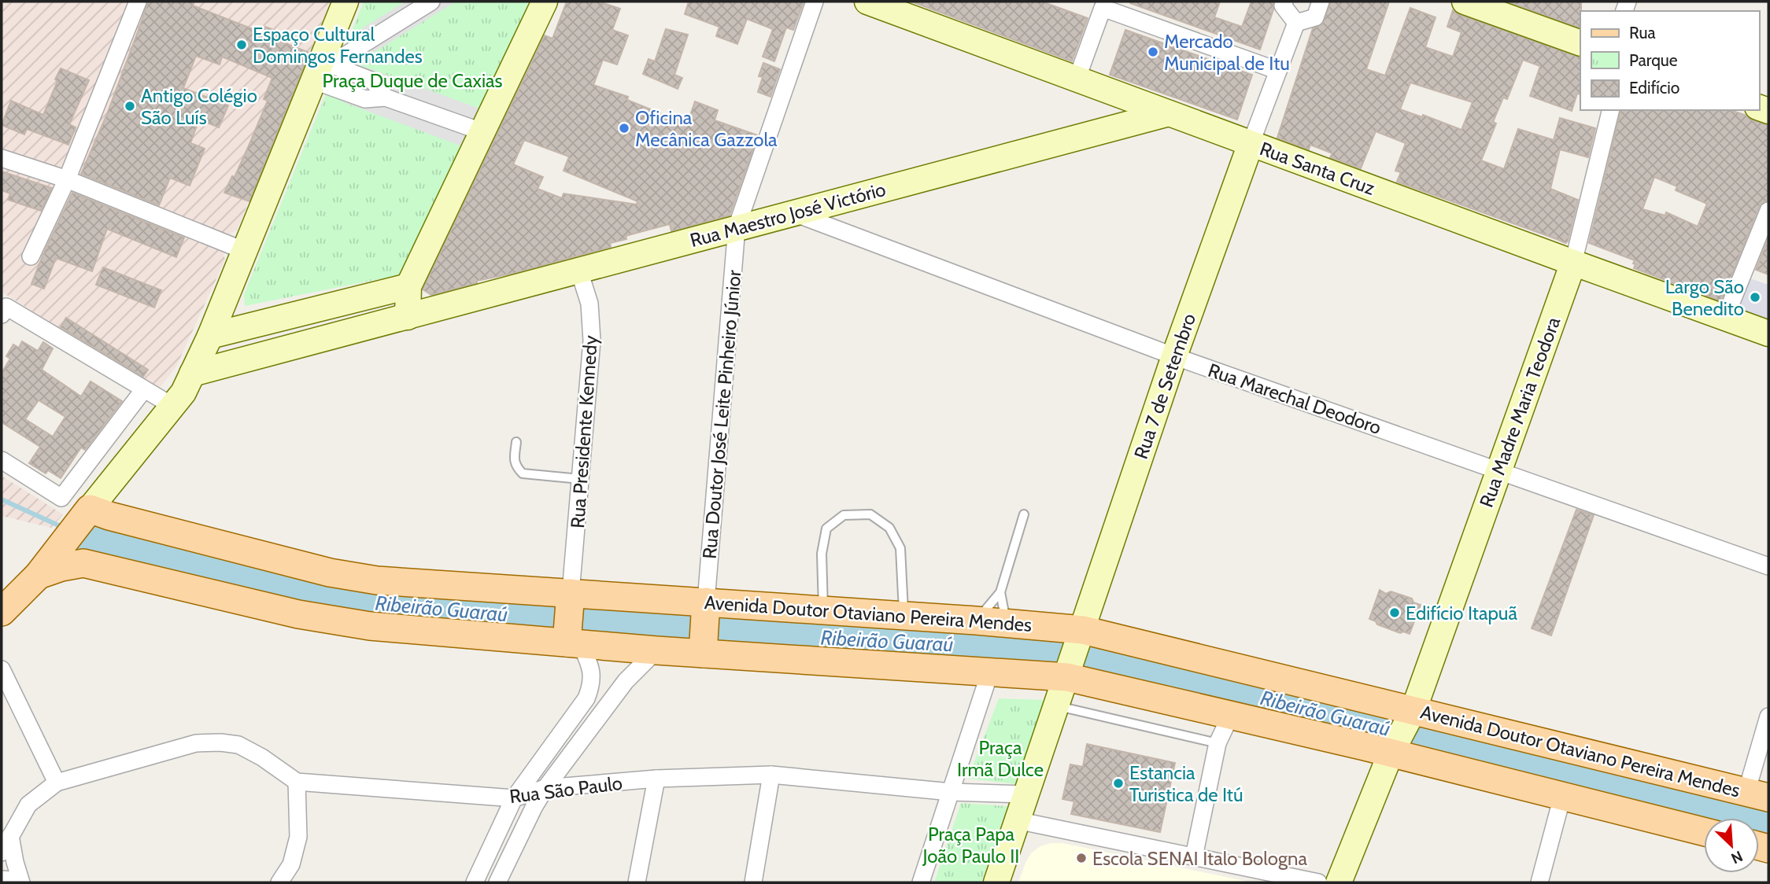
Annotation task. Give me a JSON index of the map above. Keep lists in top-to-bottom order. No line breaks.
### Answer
{"streets":{"main road":["Avenida Doutor Otaviano Pereira Mendes"],"street":["Rua Santa Cruz","Rua Maestro José Victório","Rua 7 de Setembro","Rua Marechal Deodoro","Rua Madre Maria Teodora","Rua Doutor José Leite Pinheiro Júnior","Rua Presidente Kennedy","Rua São Paulo"]},"crossings":[["Rua Santa Cruz","Rua Maestro José Victório"],["Rua Santa Cruz","Rua 7 de Setembro"],["Rua Santa Cruz","Rua Madre Maria Teodora"],["Rua Maestro José Victório","Rua Marechal Deodoro"],["Rua Maestro José Victório","Rua Doutor José Leite Pinheiro Júnior"],["Rua Maestro José Victório","Rua Presidente Kennedy"],["Rua 7 de Setembro","Rua Marechal Deodoro"],["Rua 7 de Setembro","Avenida Doutor Otaviano Pereira Mendes"],["Rua 7 de Setembro","Rua São Paulo"],["Rua Marechal Deodoro","Rua Madre Maria Teodora"],["Rua Madre Maria Teodora","Avenida Doutor Otaviano Pereira Mendes"],["Rua Doutor José Leite Pinheiro Júnior","Avenida Doutor Otaviano Pereira Mendes"],["Rua Presidente Kennedy","Avenida Doutor Otaviano Pereira Mendes"]],"water":["Ribeirão Guaraú"],"parks":["Praça Duque de Caxias","Praça Irmã Dulce","Praça Papa João Paulo II"],"places":["Espaço Cultural Domingos Fernandes","Mercado Municipal de Itu","Antigo Colégio São Luís","Oficina Mecânica Gazzola","Largo São Benedito","Edifício Itapuã","Estancia Turistica de Itú","Escola SENAI Italo Bologna"],"legend":["Rua","Parque","Edifício"],"north":"bottom right"}
